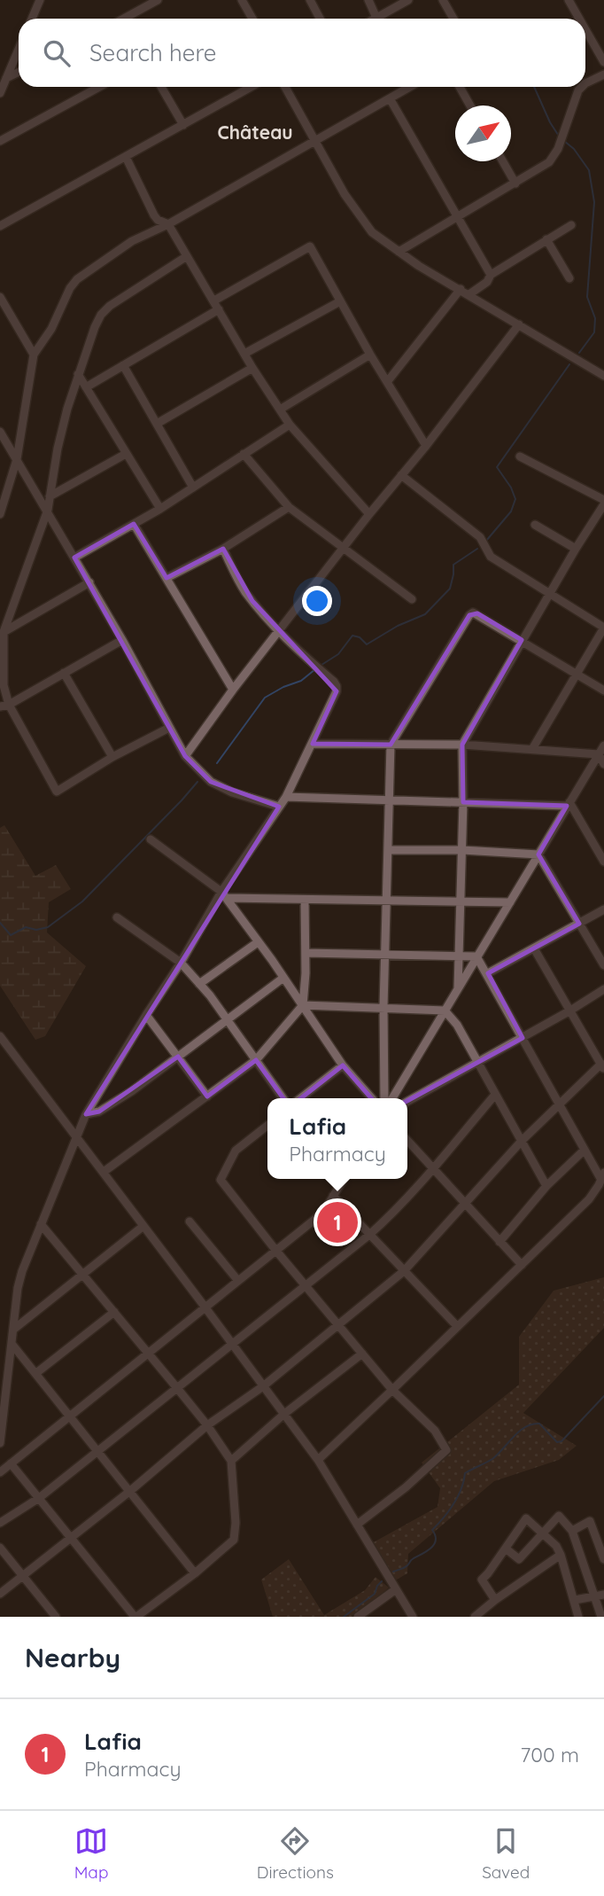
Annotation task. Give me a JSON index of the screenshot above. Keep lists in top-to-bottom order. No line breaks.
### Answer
{"districts":["Château"],"north":"top right","page":{"search":"Search here","popup":["Lafia","Pharmacy"],"pins":"1","heading":"Nearby","list":[{"mark":"1","name":"Lafia","note":"Pharmacy","value":"700 m"}],"nav":["Map","Directions","Saved"]}}
